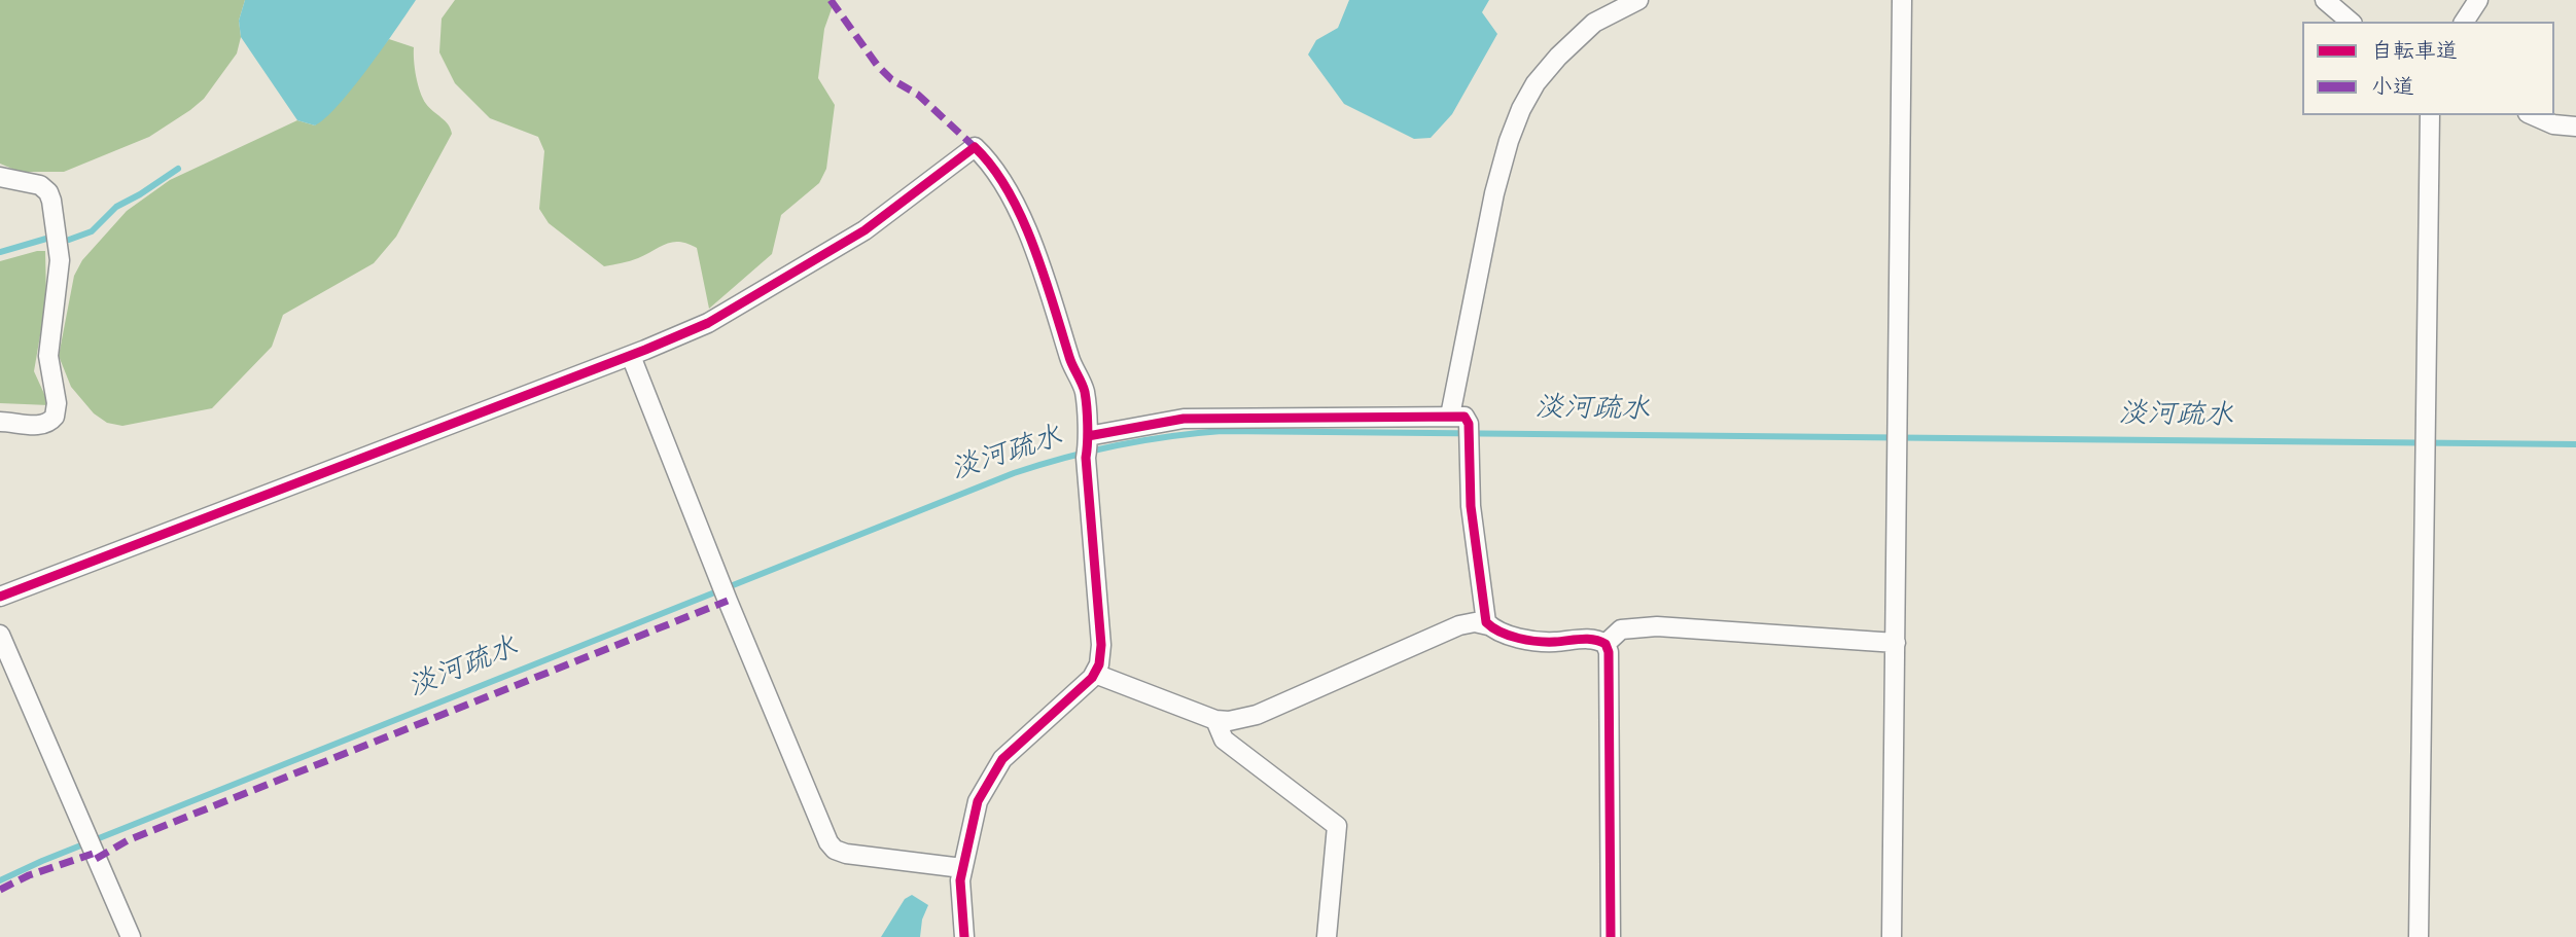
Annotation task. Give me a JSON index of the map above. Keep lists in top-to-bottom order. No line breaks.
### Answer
{"water":["淡河疏水"],"legend":["自転車道","小道"]}
